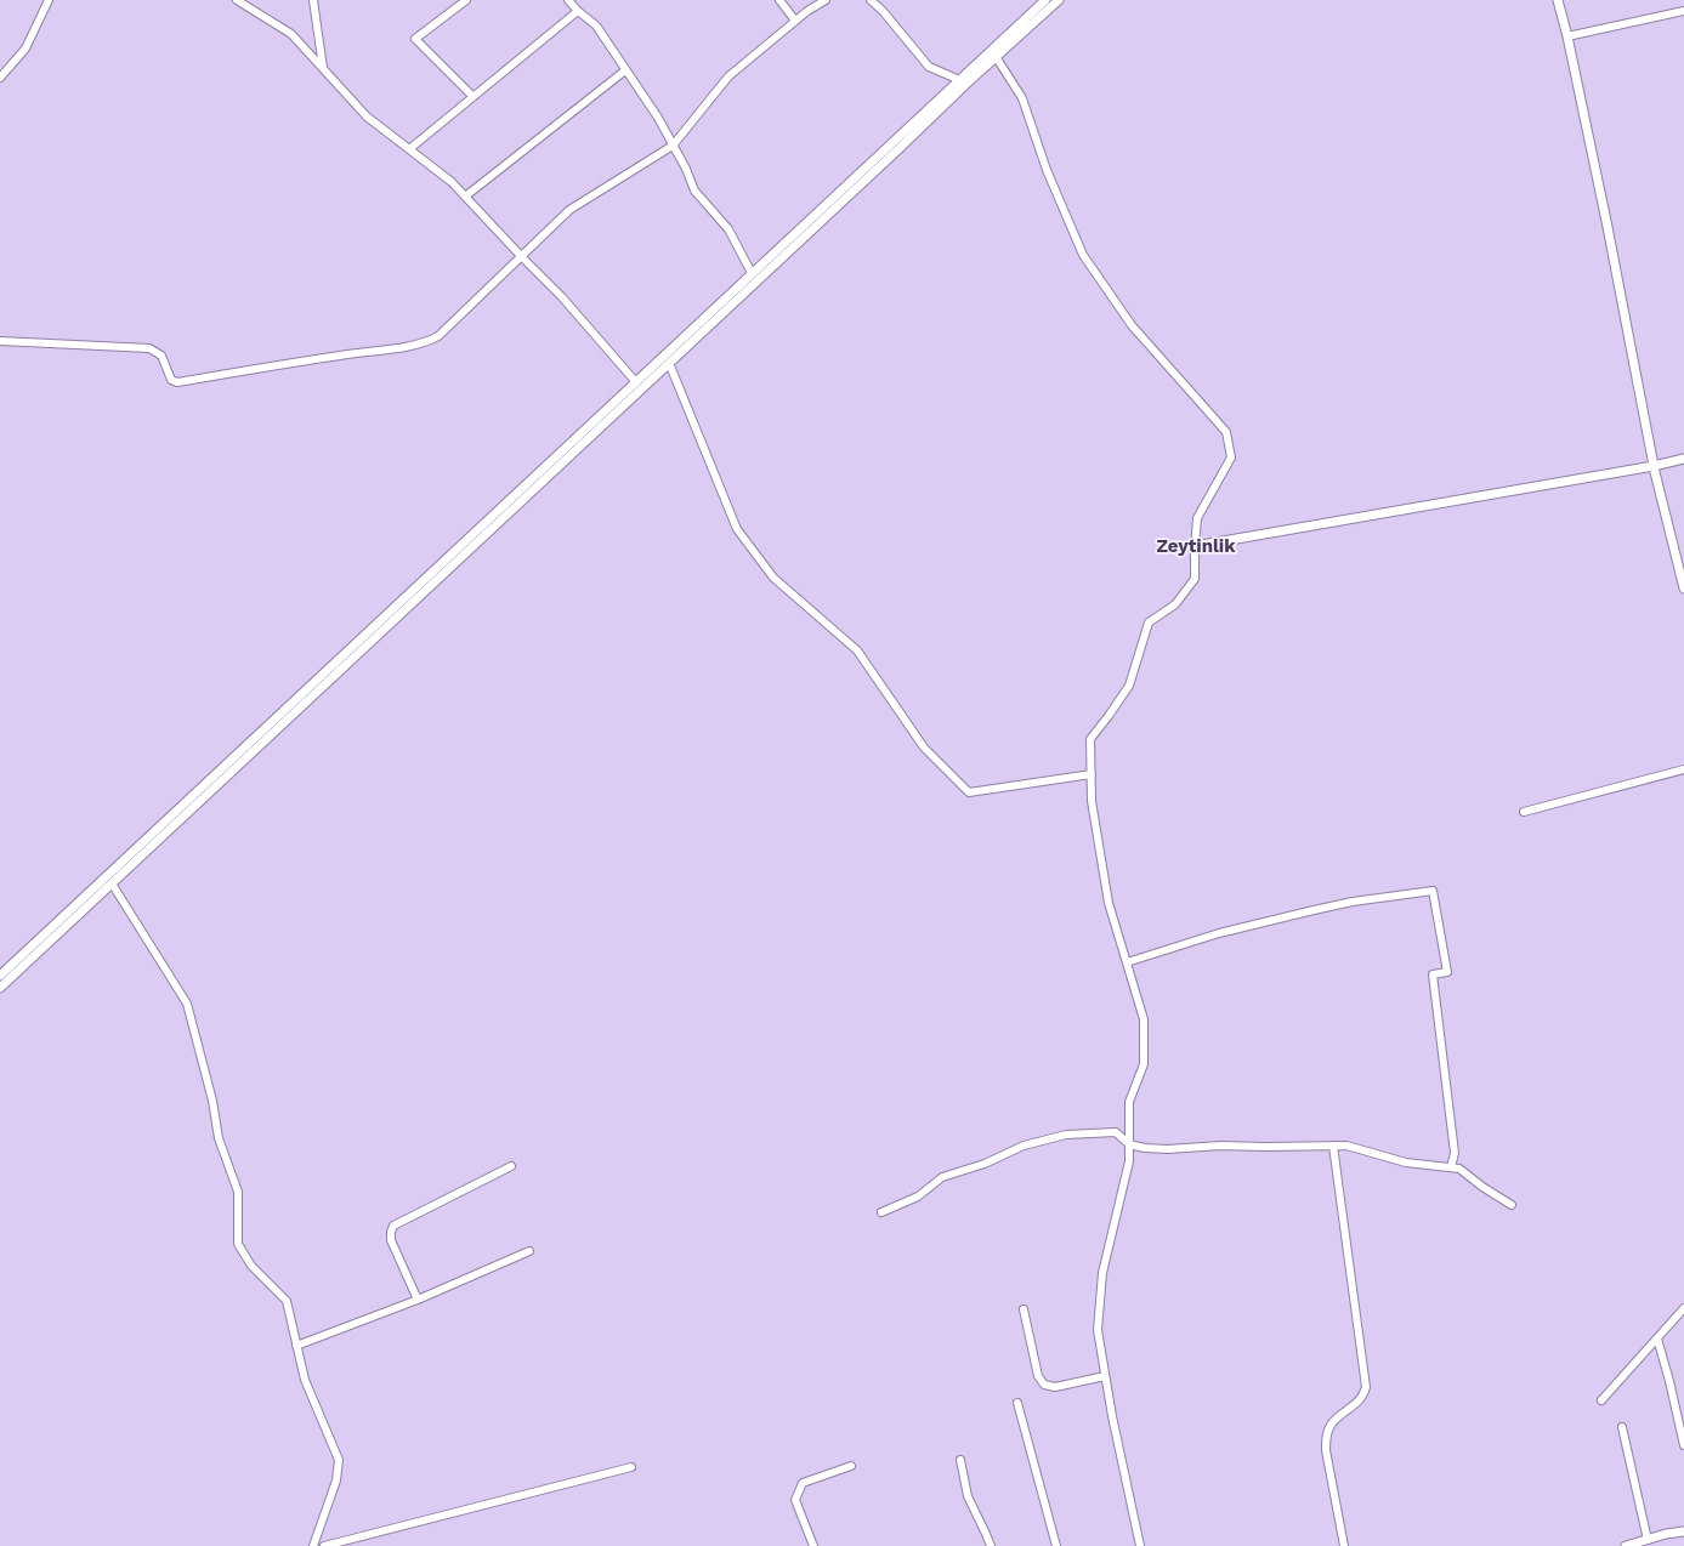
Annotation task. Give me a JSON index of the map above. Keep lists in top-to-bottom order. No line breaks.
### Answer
{"districts":["Zeytinlik"]}
